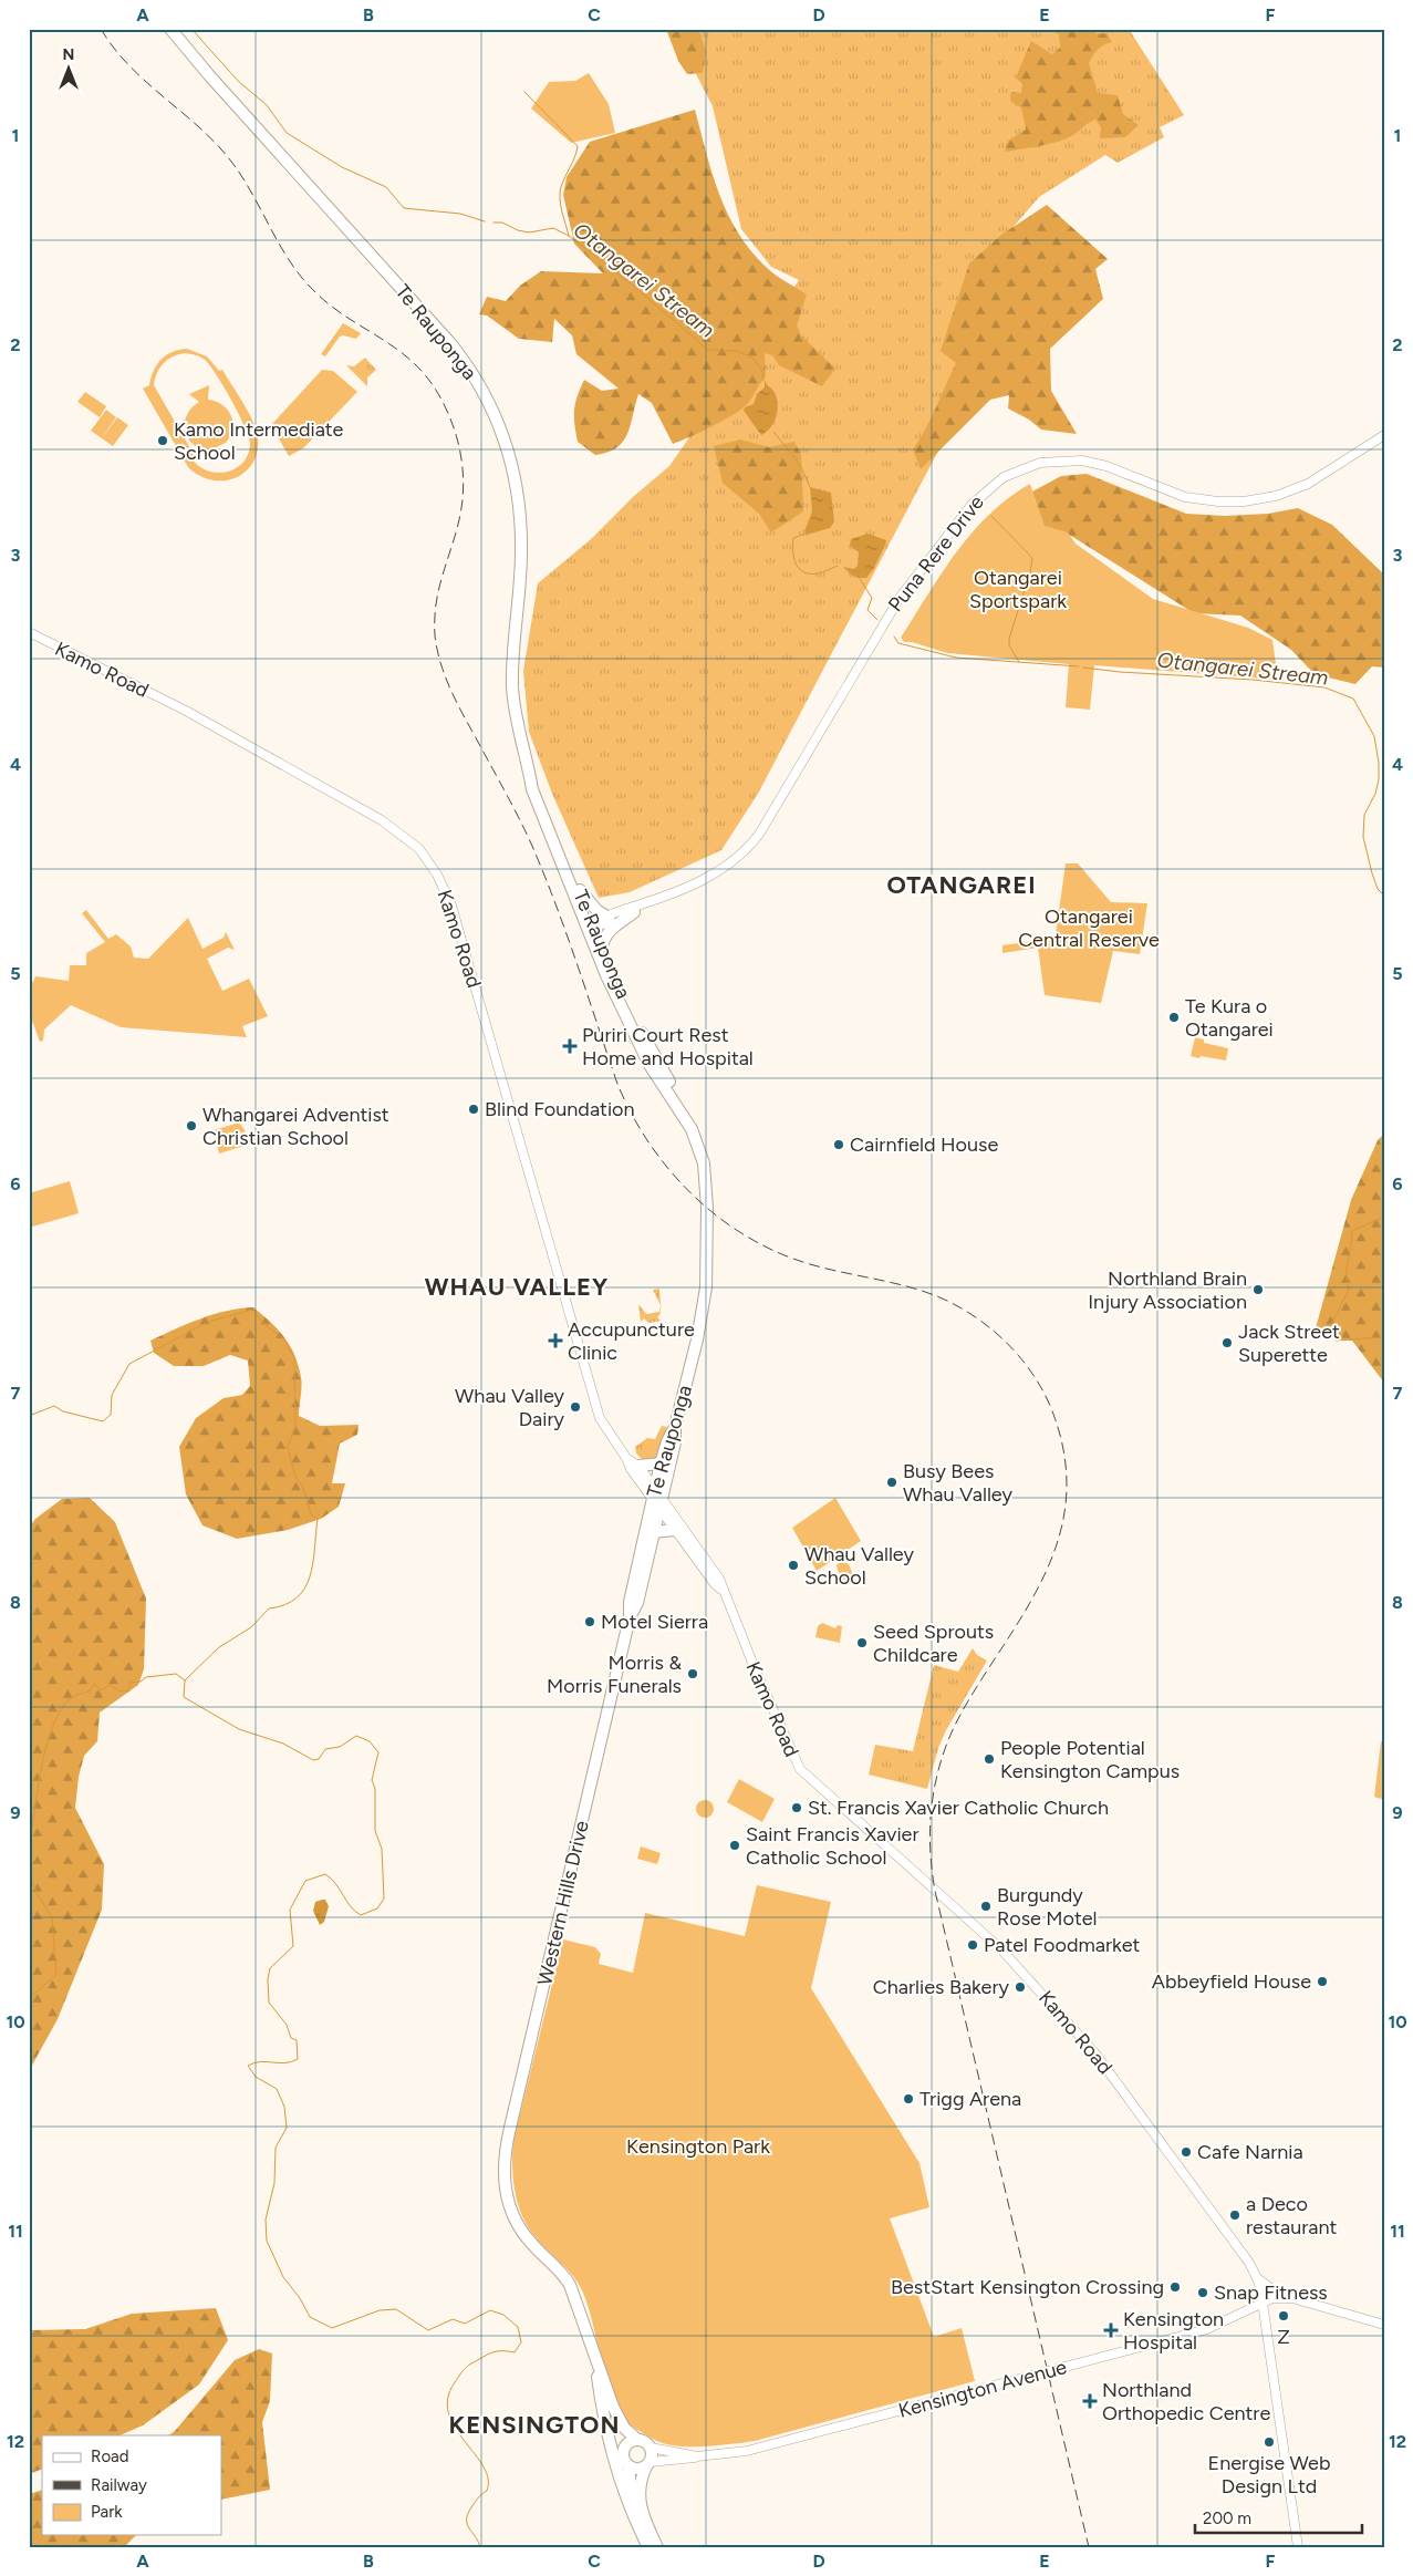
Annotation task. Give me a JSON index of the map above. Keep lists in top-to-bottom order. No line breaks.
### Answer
{"streets":{"highway":["Te Rauponga","Western Hills Drive"],"main road":["Puna Rere Drive","Kamo Road","Kensington Avenue"]},"crossings":[["Te Rauponga","Puna Rere Drive"],["Te Rauponga","Kamo Road"],["Te Rauponga","Western Hills Drive"],["Kamo Road","Western Hills Drive"],["Kamo Road","Kensington Avenue"],["Western Hills Drive","Kensington Avenue"]],"districts":["OTANGAREI","WHAU VALLEY","KENSINGTON"],"water":["Otangarei Stream"],"parks":["Otangarei Sportspark","Otangarei Central Reserve","Kensington Park"],"places":{"other":["Kamo Intermediate School","Te Kura o Otangarei","Blind Foundation","Whangarei Adventist Christian School","Cairnfield House","Northland Brain Injury Association","Jack Street Superette","Whau Valley Dairy","Busy Bees Whau Valley","Whau Valley School","Motel Sierra","Seed Sprouts Childcare","Morris & Morris Funerals","People Potential Kensington Campus","St. Francis Xavier Catholic Church","Saint Francis Xavier Catholic School","Burgundy Rose Motel","Patel Foodmarket","Abbeyfield House","Charlies Bakery","Trigg Arena","Cafe Narnia","a Deco restaurant","BestStart Kensington Crossing","Snap Fitness","Z","Energise Web Design Ltd"],"health":["Puriri Court Rest Home and Hospital","Accupuncture Clinic","Kensington Hospital","Northland Orthopedic Centre"]},"legend":["Road","Railway","Park"],"scale_bar":"200 m","north":"top","grid":{"columns":["A","B","C","D","E","F"],"rows":["1","2","3","4","5","6","7","8","9","10","11","12"]}}
